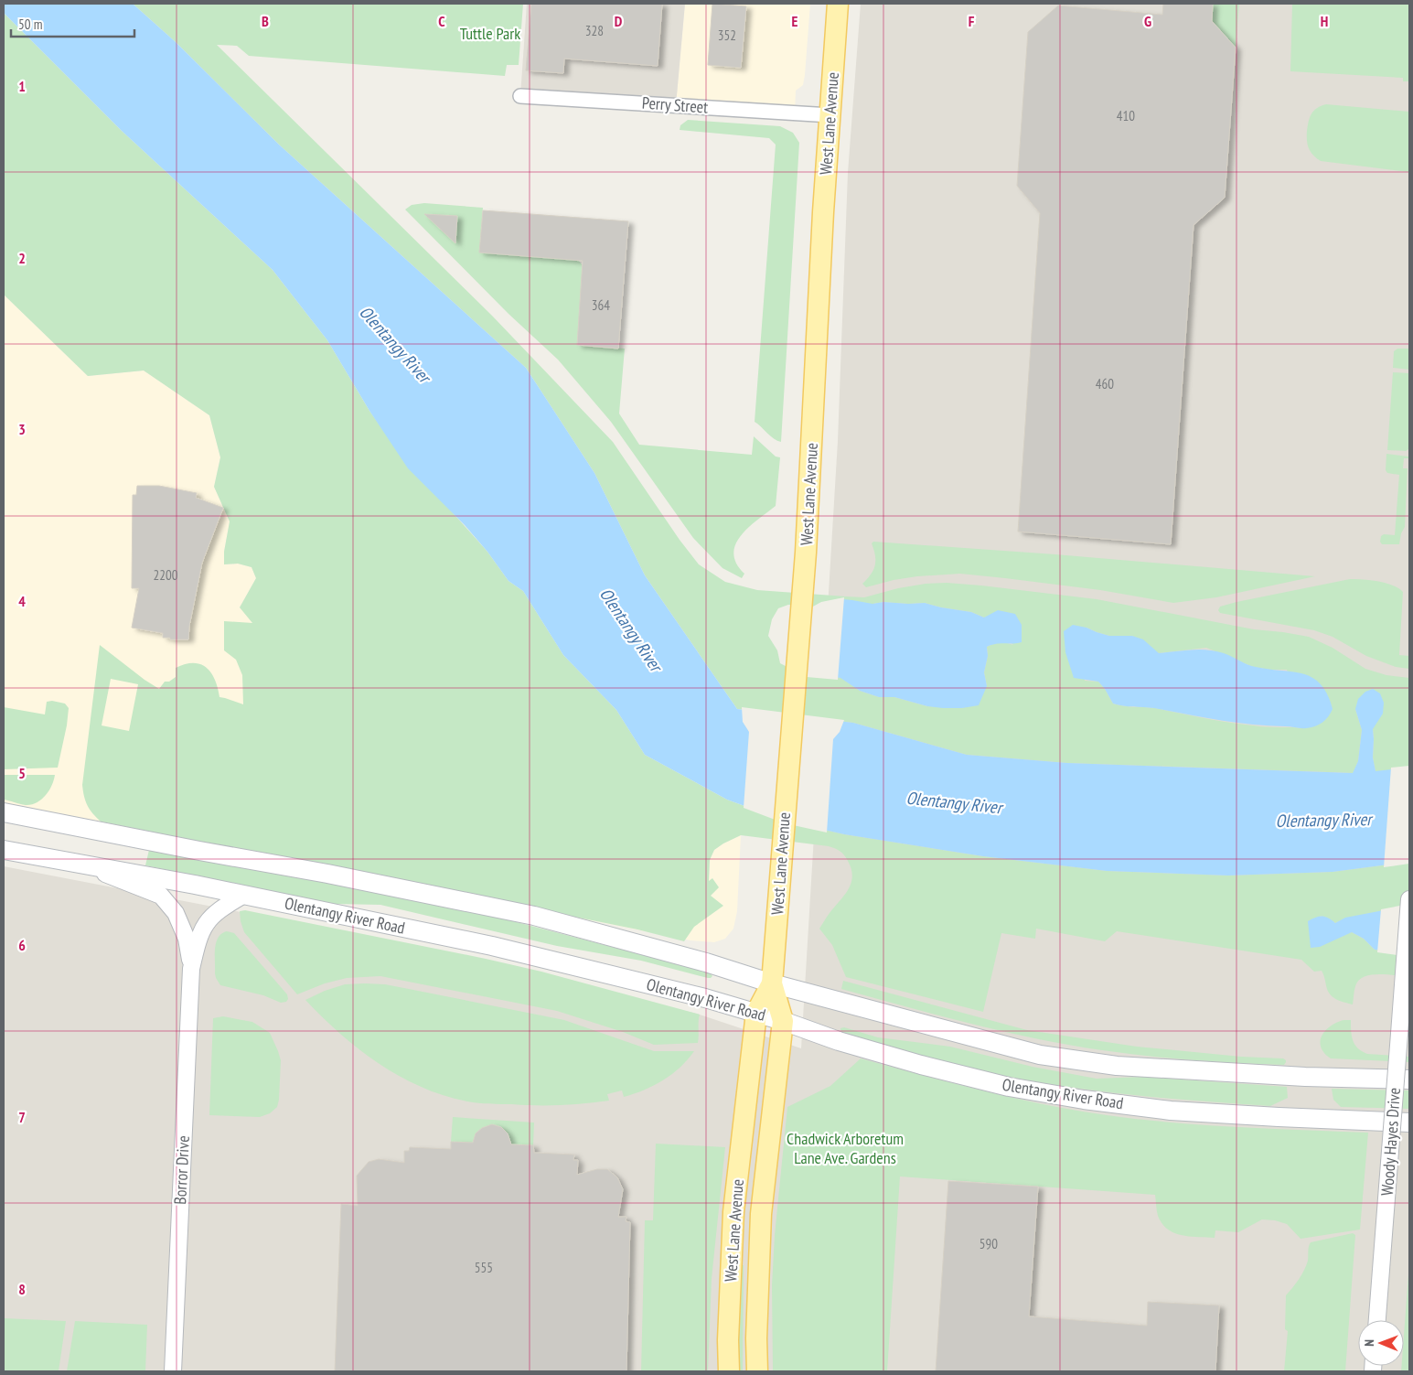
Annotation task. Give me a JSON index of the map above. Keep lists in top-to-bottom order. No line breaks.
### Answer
{"streets":{"main road":["West Lane Avenue","Olentangy River Road"],"street":["Perry Street","Woody Hayes Drive","Borror Drive"]},"crossings":[["Perry Street","West Lane Avenue"],["West Lane Avenue","Olentangy River Road"]],"water":["Olentangy River"],"parks":["Tuttle Park","Chadwick Arboretum Lane Ave. Gardens"],"house_numbers":["328","352","410","364","460","2200","590","555"],"scale_bar":"50 m","north":"left","grid":{"columns":["B","C","D","E","F","G","H"],"rows":["1","2","3","4","5","6","7","8"]}}
